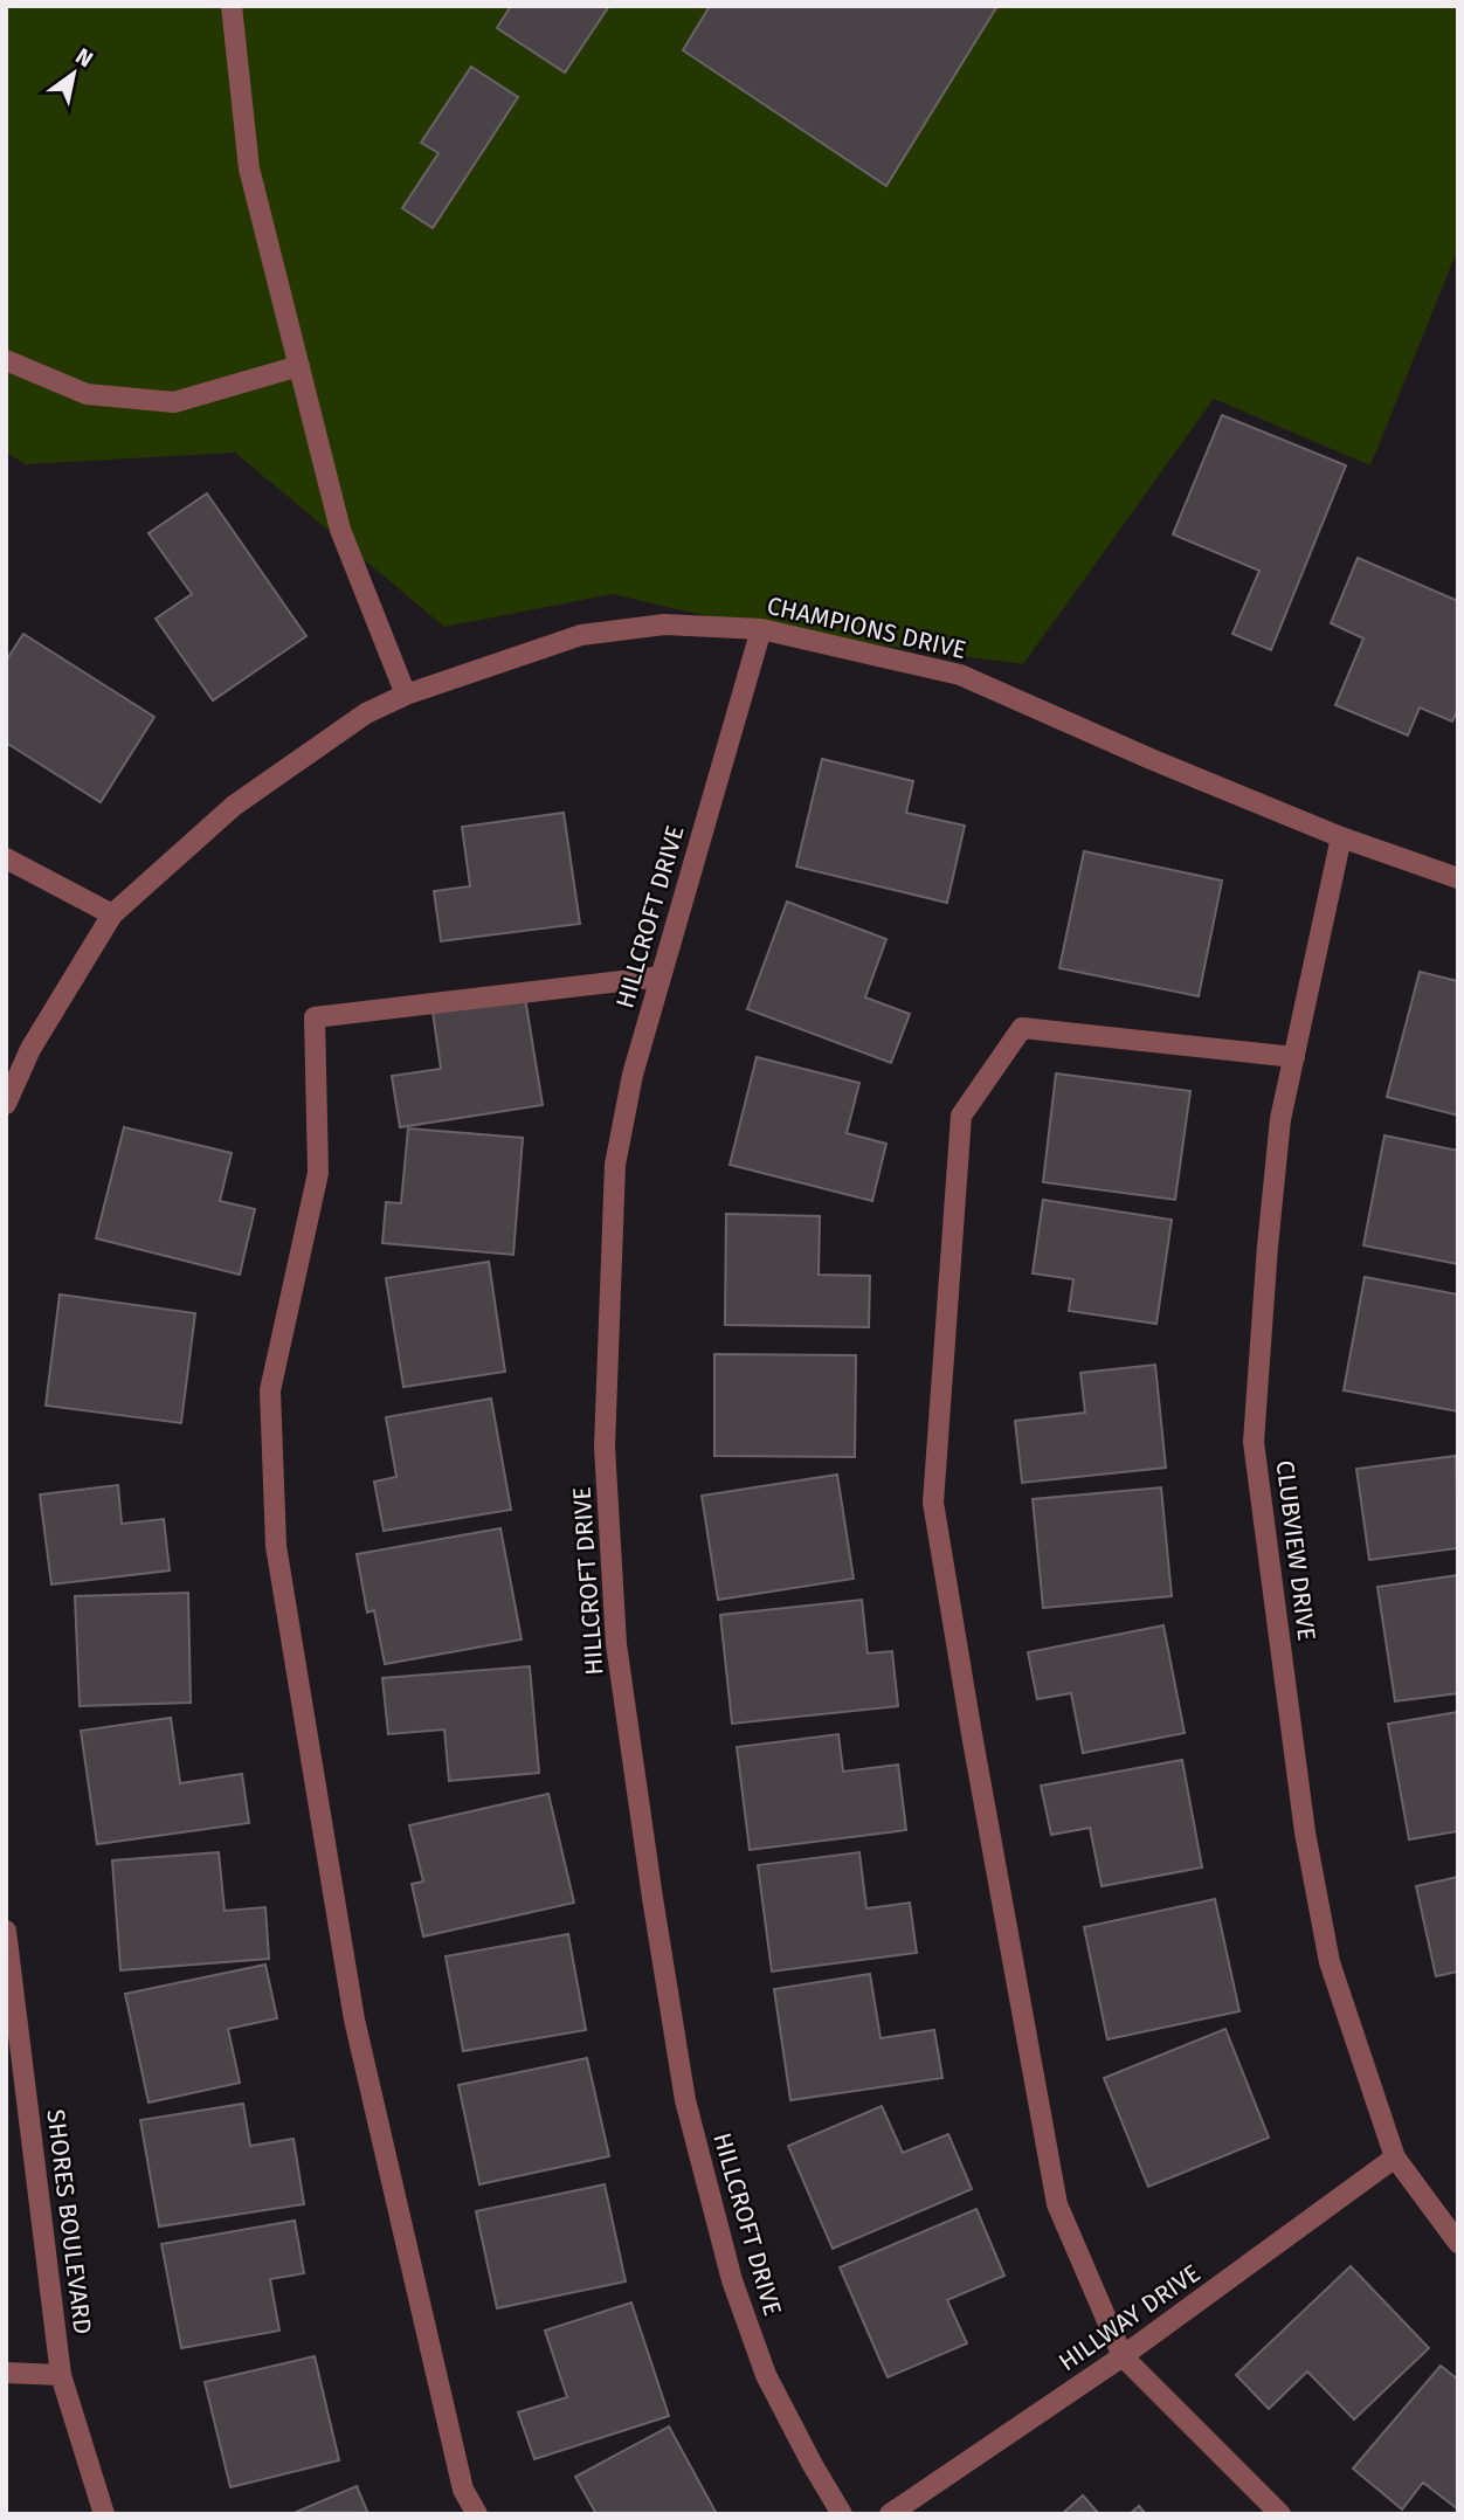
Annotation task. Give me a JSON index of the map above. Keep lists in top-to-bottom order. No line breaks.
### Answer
{"streets":{"street":["CHAMPIONS DRIVE","HILLCROFT DRIVE","CLUBVIEW DRIVE","SHORES BOULEVARD","HILLWAY DRIVE"]},"crossings":[["CHAMPIONS DRIVE","HILLCROFT DRIVE"],["CHAMPIONS DRIVE","CLUBVIEW DRIVE"],["CLUBVIEW DRIVE","HILLWAY DRIVE"]],"north":"top right"}
